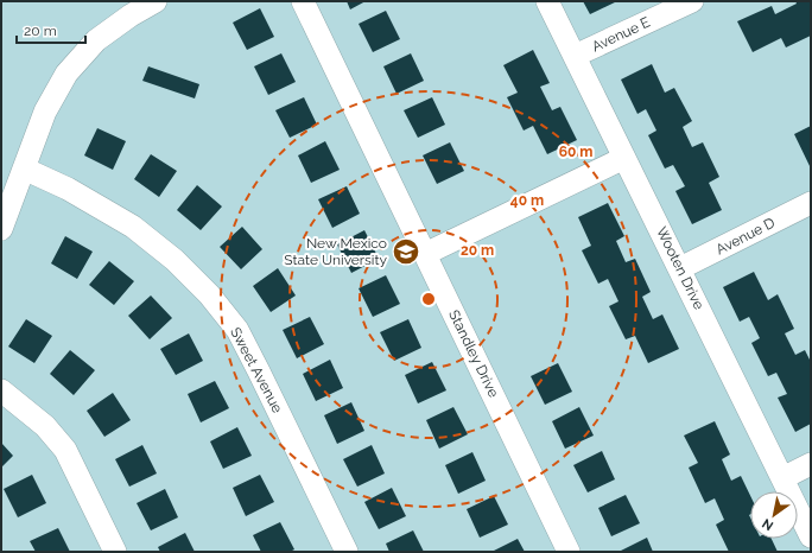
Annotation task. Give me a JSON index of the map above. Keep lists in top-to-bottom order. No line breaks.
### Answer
{"streets":{"street":["Avenue E","Avenue D","Wooten Drive","Standley Drive","Sweet Avenue"]},"crossings":[["Avenue E","Wooten Drive"],["Avenue D","Wooten Drive"]],"places":{"school or university":["New Mexico State University"]},"scale_bar":"20 m","north":"bottom left","rings":["60 m","40 m","20 m"]}
